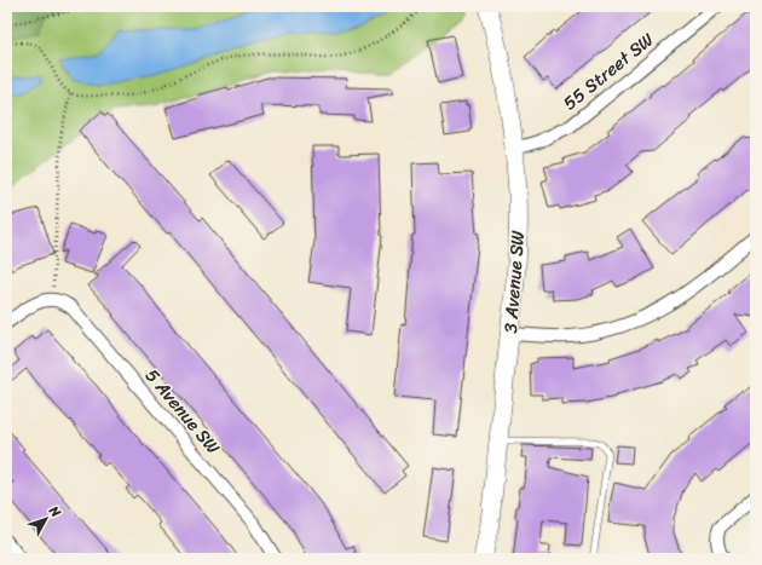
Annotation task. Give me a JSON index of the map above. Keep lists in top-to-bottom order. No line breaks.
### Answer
{"streets":{"street":["55 Street SW","3 Avenue SW","5 Avenue SW"]},"crossings":[["55 Street SW","3 Avenue SW"]],"north":"top right"}
